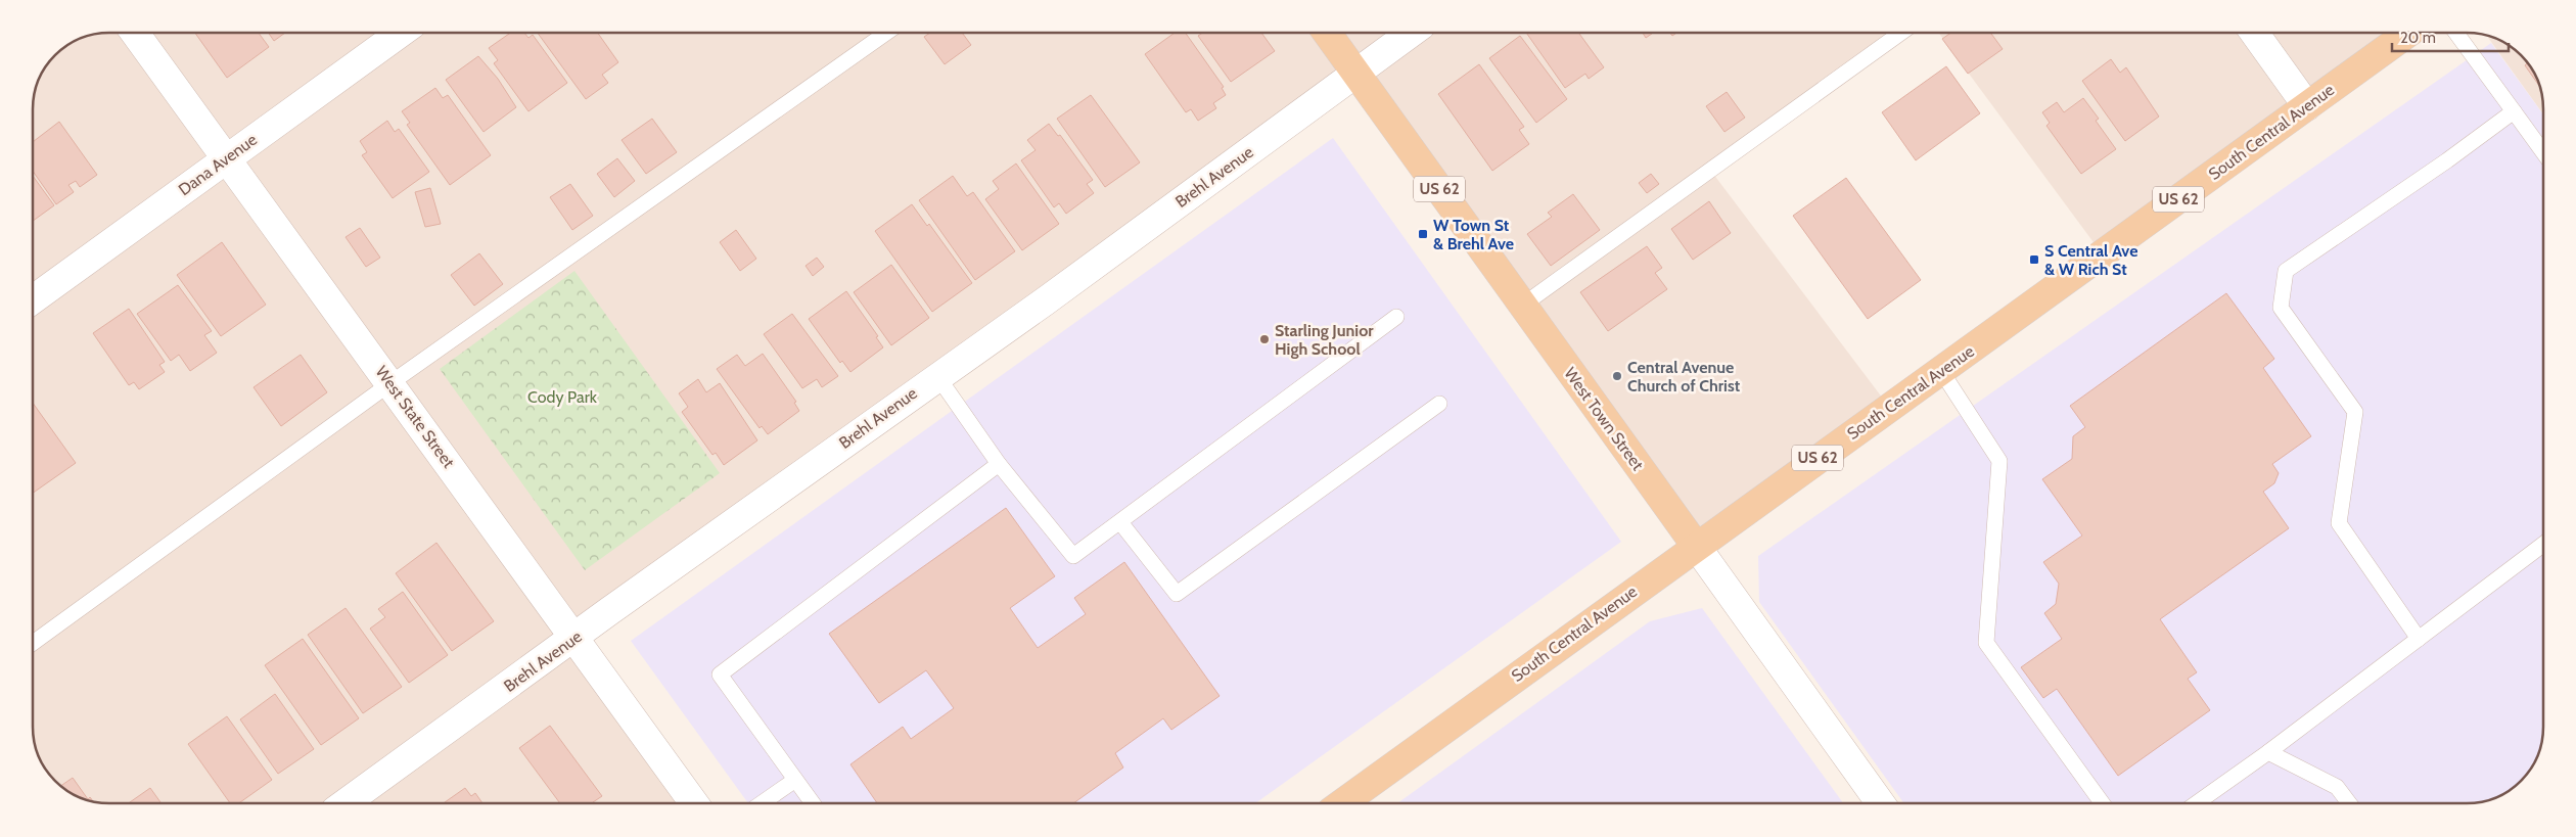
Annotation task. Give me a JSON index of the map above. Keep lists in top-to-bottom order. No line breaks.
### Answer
{"streets":{"main road":["South Central Avenue","US 62","West Town Street"],"street":["Dana Avenue","Brehl Avenue","West State Street"]},"crossings":[["South Central Avenue","West Town Street"],["Dana Avenue","West State Street"],["Brehl Avenue","West State Street"],["Brehl Avenue","West Town Street"]],"parks":["Cody Park"],"places":{"transit":["W Town St & Brehl Ave","S Central Ave & W Rich St"],"other":["Starling Junior High School","Central Avenue Church of Christ"]},"scale_bar":"20 m"}
